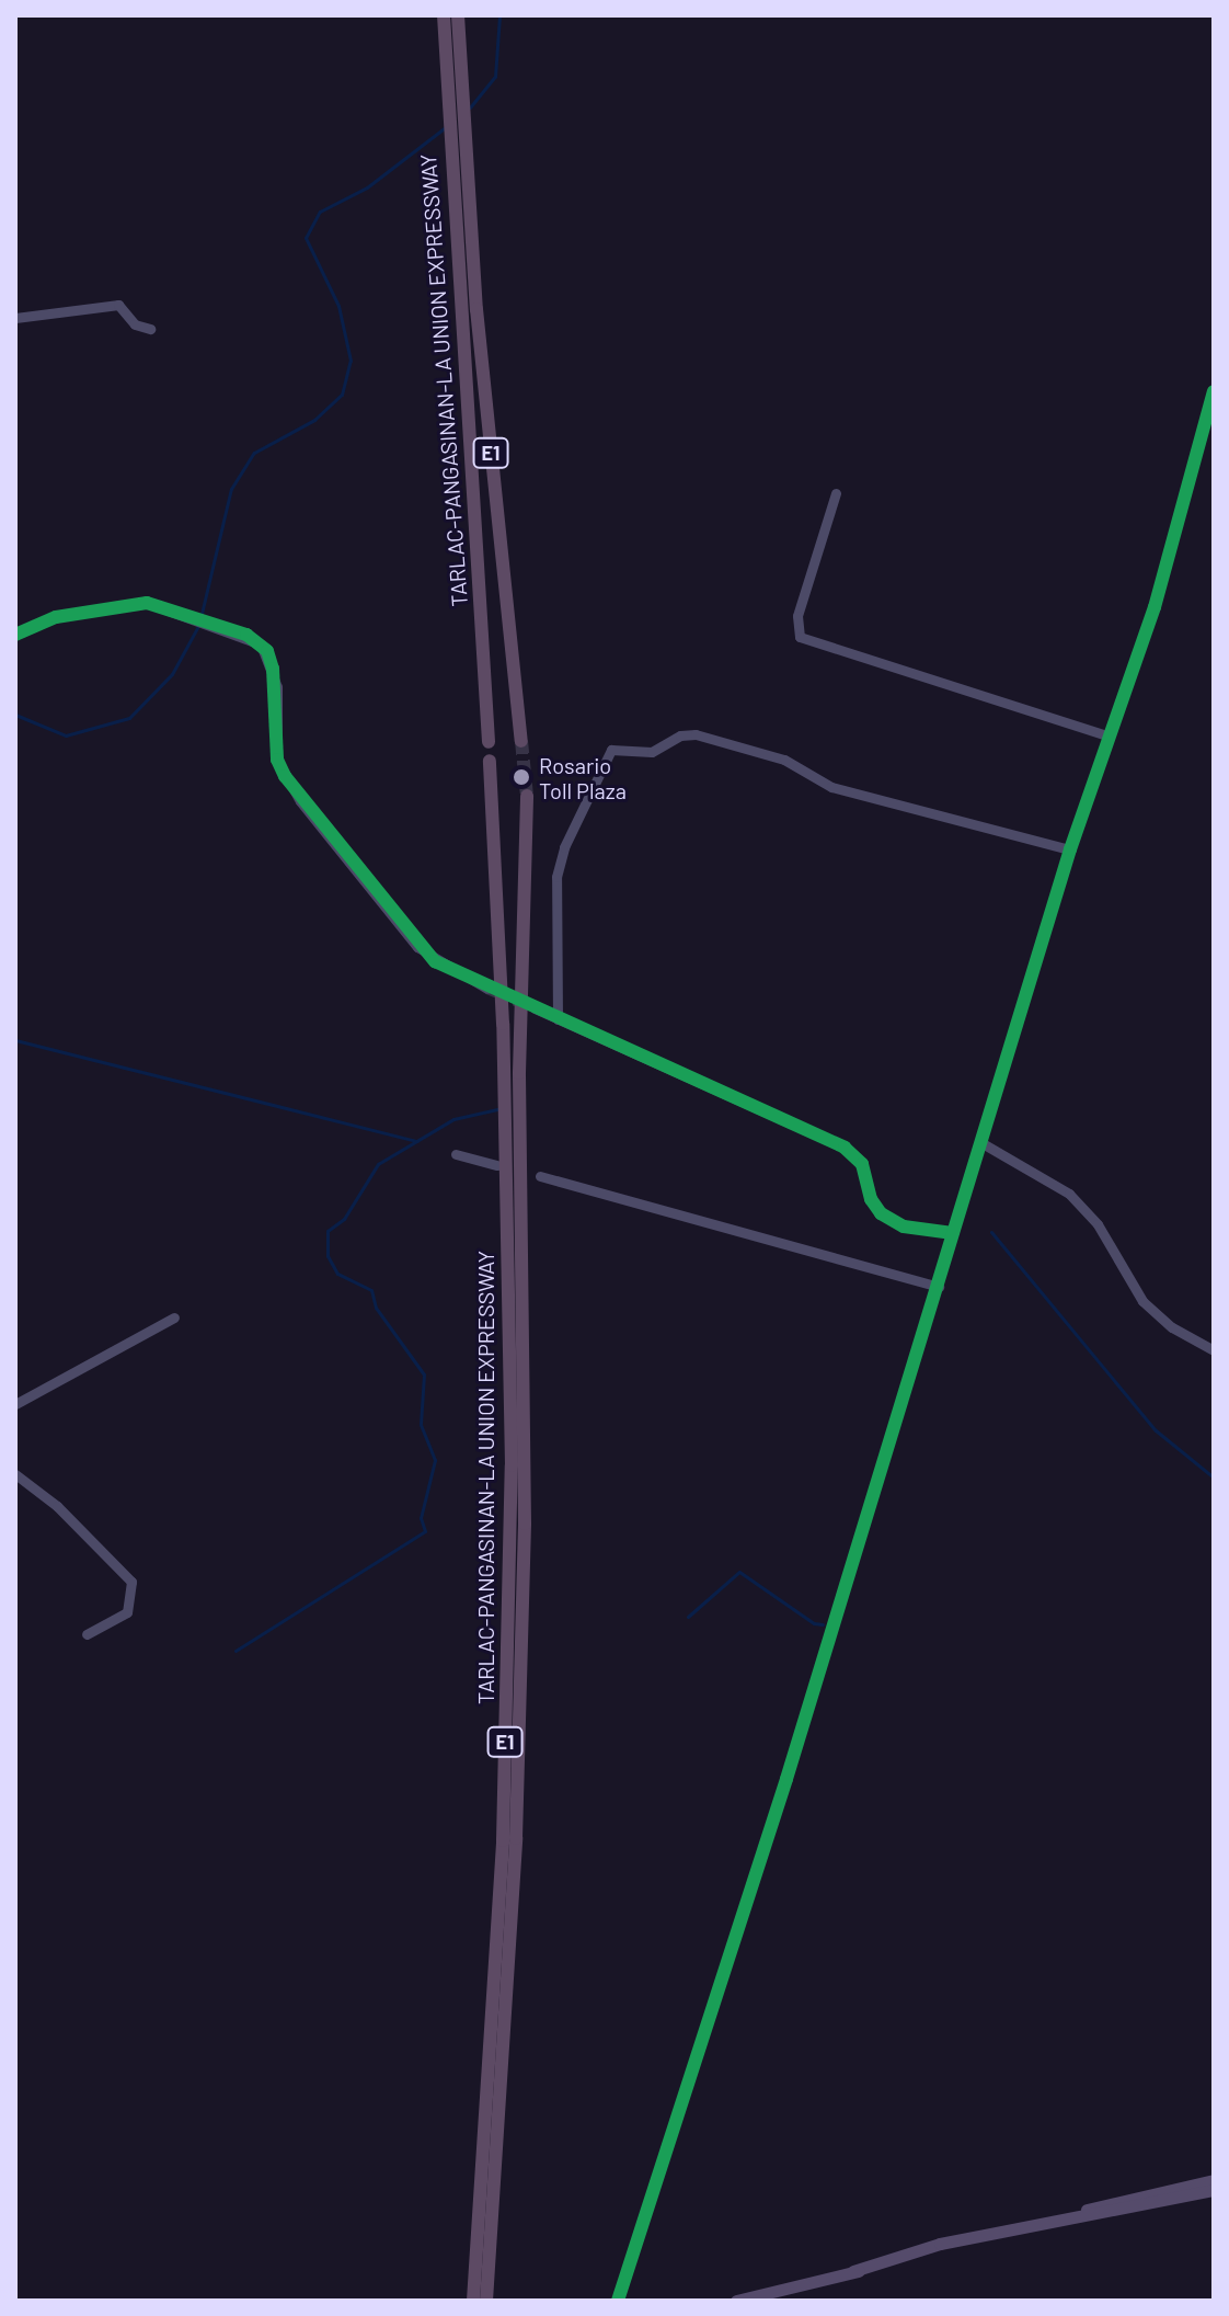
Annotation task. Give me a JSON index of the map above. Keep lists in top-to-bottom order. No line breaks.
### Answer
{"streets":{"highway":["TARLAC-PANGASINAN-LA UNION EXPRESSWAY","E1"]},"places":["Rosario Toll Plaza"]}
